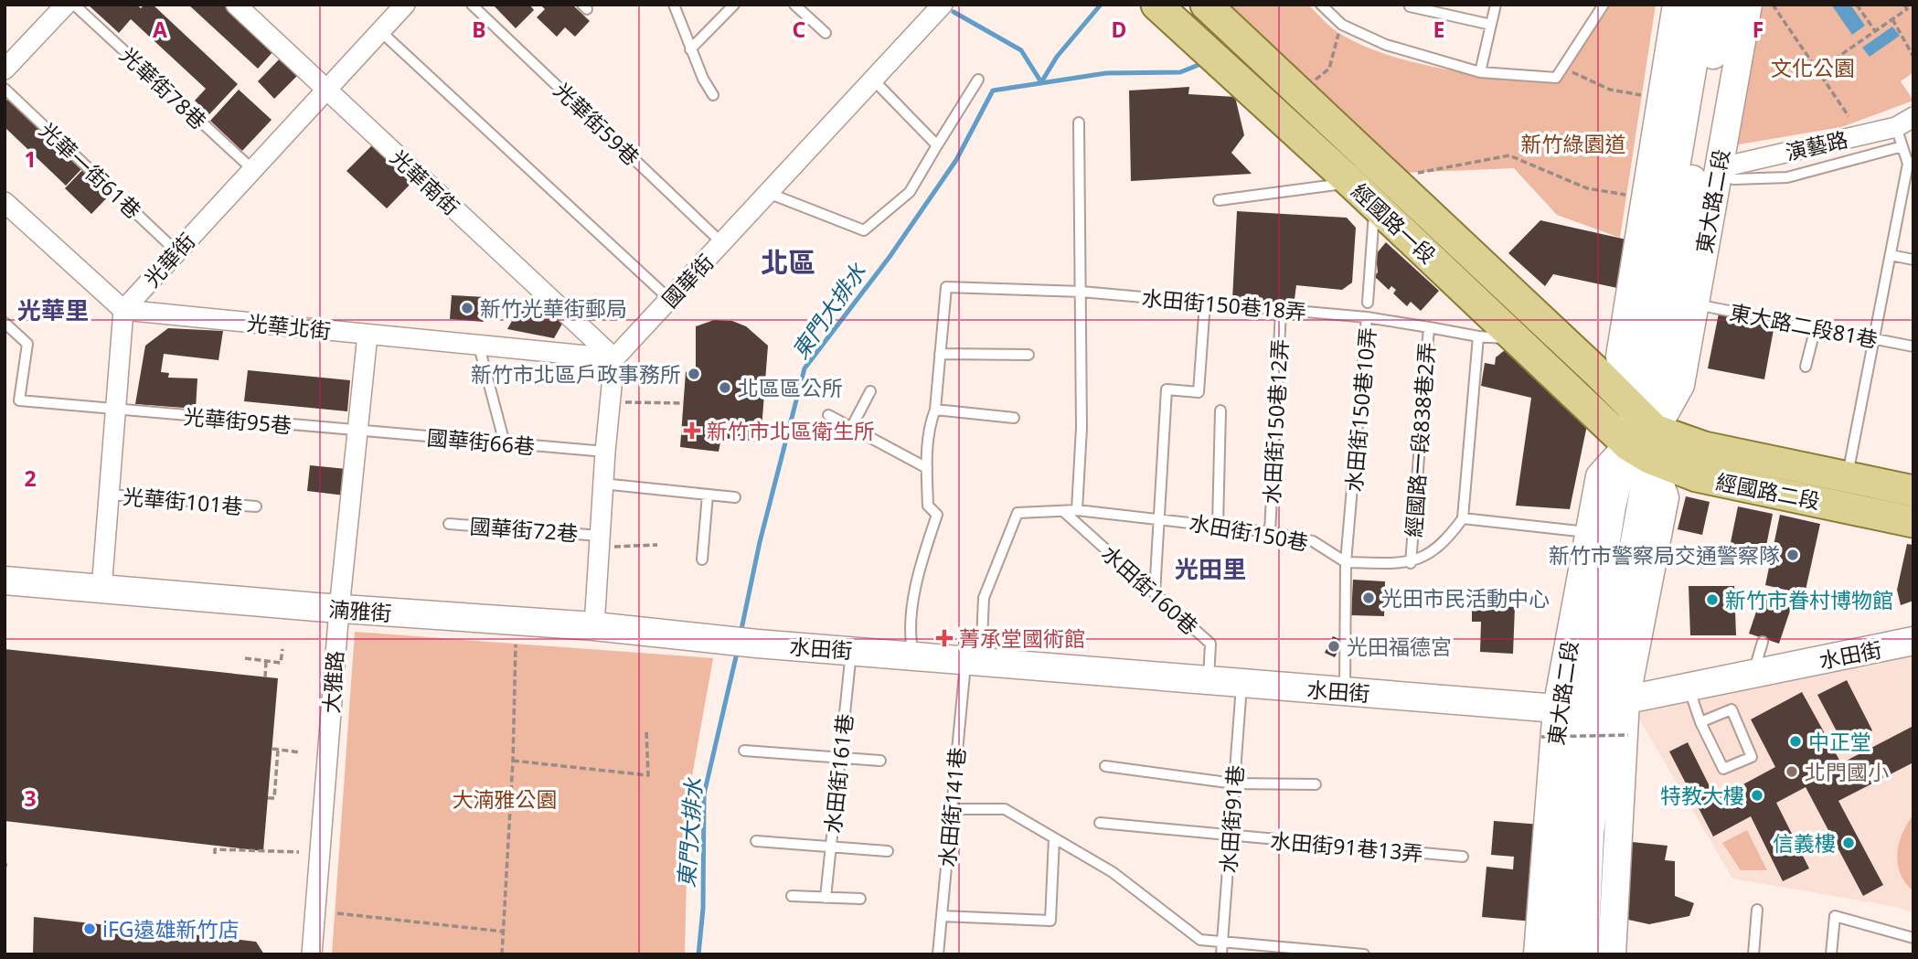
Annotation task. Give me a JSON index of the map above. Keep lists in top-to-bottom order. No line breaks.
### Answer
{"streets":{"main road":["經國路一段","經國路二段"],"street":["演藝路","光華南街","東大路二段","光華街","國華街","光華北街","湳雅街","水田街","大雅路"],"lane":["光華街78巷","光華街59巷","光華一街61巷","水田街150巷18弄","東大路二段81巷","水田街150巷10弄","光華街95巷","水田街150巷12弄","經國路一段838巷2弄","國華街66巷","光華街101巷","國華街72巷","水田街150巷","水田街160巷","水田街161巷","水田街141巷","水田街91巷","水田街91巷13弄"]},"crossings":[["光華街78巷","光華街"],["光華街59巷","國華街"],["演藝路","東大路二段"],["光華一街61巷","光華街"],["光華南街","光華街"],["光華南街","國華街"],["光華南街","光華北街"],["東大路二段","經國路一段"],["東大路二段","東大路二段81巷"],["東大路二段","經國路二段"],["東大路二段","水田街"],["經國路一段","經國路一段838巷2弄"],["經國路一段","經國路二段"],["光華街","光華北街"],["國華街","光華北街"],["水田街150巷18弄","水田街150巷10弄"],["水田街150巷18弄","水田街150巷12弄"],["光華北街","大雅路"],["水田街150巷10弄","經國路一段838巷2弄"],["水田街150巷10弄","水田街150巷"],["光華街95巷","國華街66巷"],["光華街95巷","大雅路"],["水田街150巷12弄","水田街150巷"],["國華街66巷","大雅路"],["水田街150巷","水田街160巷"],["水田街150巷","水田街141巷"],["水田街160巷","水田街"],["湳雅街","水田街"],["湳雅街","大雅路"],["水田街","水田街161巷"],["水田街","水田街141巷"],["水田街","水田街91巷"],["水田街91巷","水田街91巷13弄"]],"districts":["北區","光華里","光田里"],"water":["東門大排水"],"parks":["文化公園","新竹綠園道","大湳雅公園"],"places":{"other":["新竹光華街郵局","新竹市北區戶政事務所","北區區公所","新竹市警察局交通警察隊","光田市民活動中心","新竹市眷村博物館","光田福德宮","中正堂","北門國小","特教大樓","信義樓","iFG遠雄新竹店"],"health":["新竹市北區衛生所","菁承堂國術館"]},"grid":{"columns":["A","B","C","D","E","F"],"rows":["1","2","3"]}}
